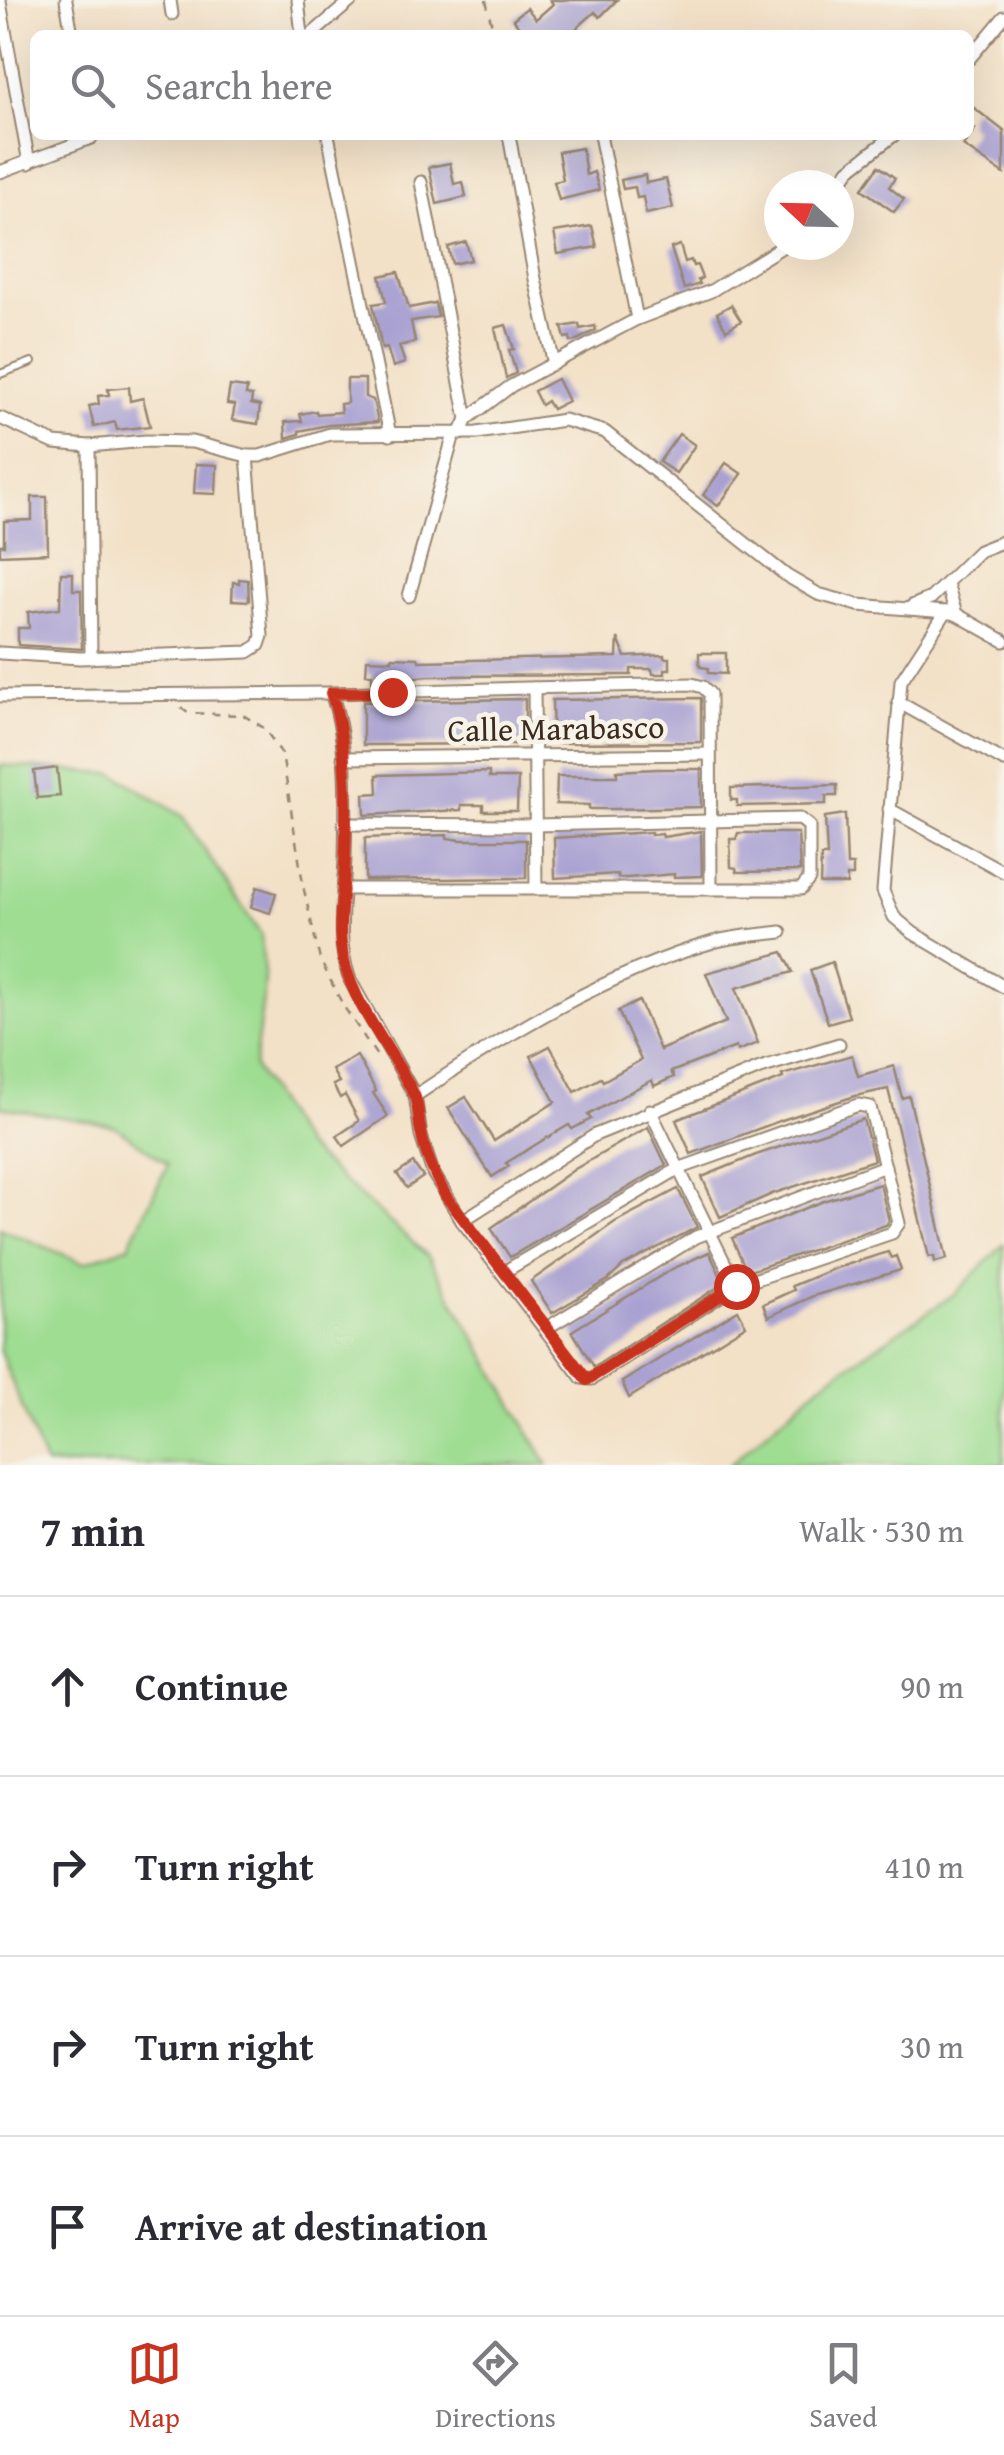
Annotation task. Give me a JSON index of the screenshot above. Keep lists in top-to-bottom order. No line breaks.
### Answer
{"streets":{"street":["Calle Marabasco"]},"north":"left","page":{"search":"Search here","heading":["7 min","Walk · 530 m"],"list":[["Continue","90 m"],["Turn right","410 m"],["Turn right","30 m"],"Arrive at destination"],"nav":["Map","Directions","Saved"]}}
